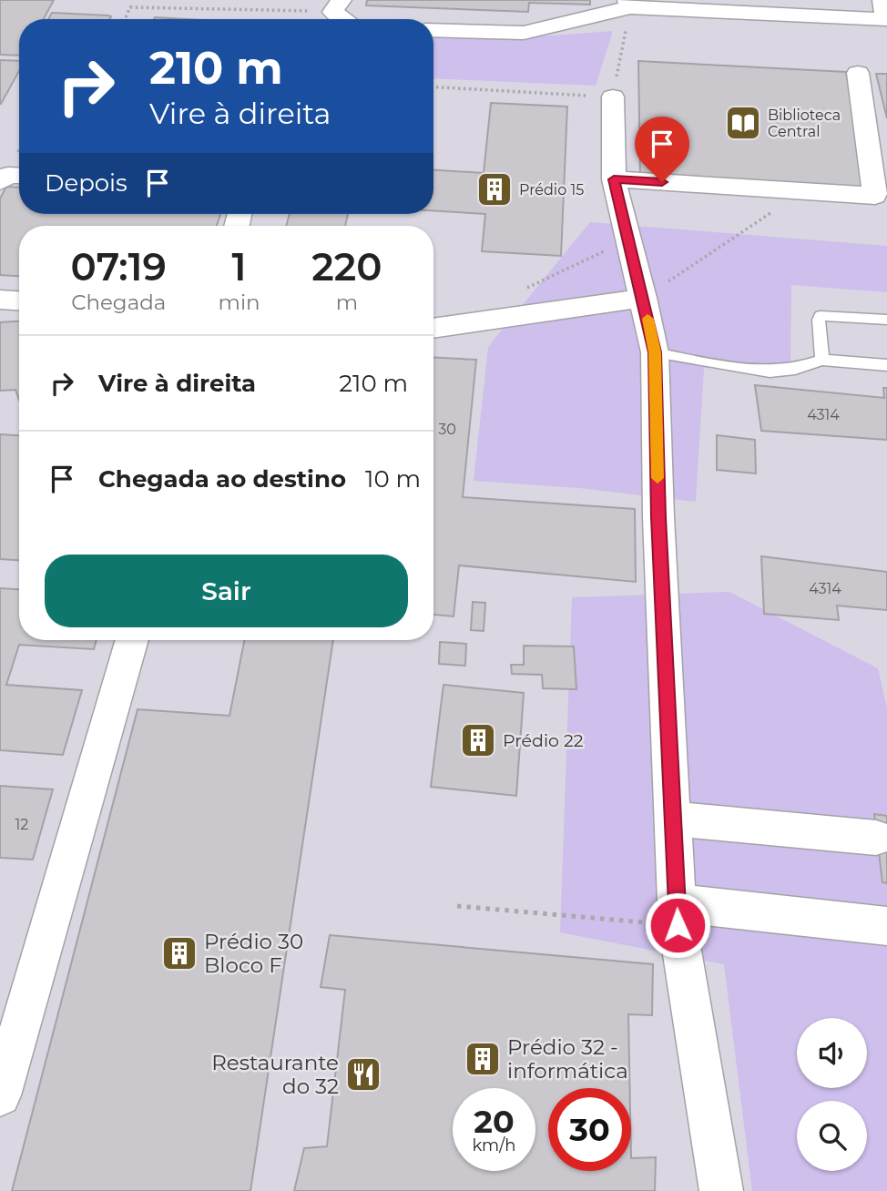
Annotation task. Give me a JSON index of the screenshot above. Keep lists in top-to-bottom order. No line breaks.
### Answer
{"places":{"library":["Biblioteca Central"],"building":["Prédio 15","Prédio 22","Prédio 30 Bloco F","Prédio 32 - informática"],"restaurant":["Restaurante do 32"]},"house_numbers":["4314","30","4314","12"],"page":{"turn":["210 m","Vire à direita"],"then":"Depois","eta":["07:19","Chegada","1","min","220","m"],"list":[{"name":"Vire à direita","value":"210 m"},{"name":"Chegada ao destino","value":"10 m"}],"buttons":"Sair","speed":"20 km/h","limit":"30"}}
